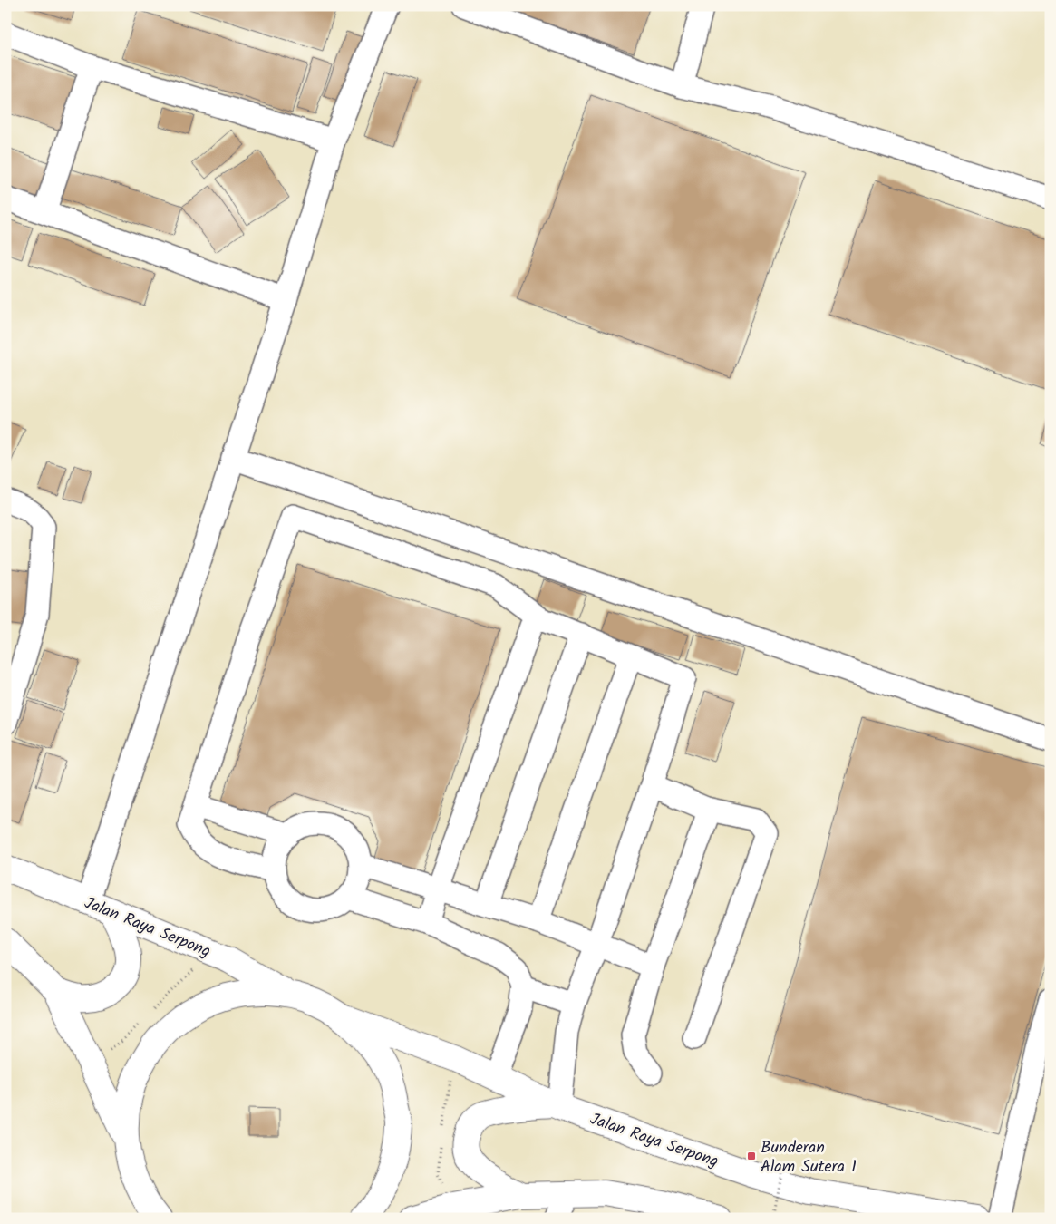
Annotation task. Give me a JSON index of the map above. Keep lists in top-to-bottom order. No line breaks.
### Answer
{"streets":{"main road":["Jalan Raya Serpong"]},"places":{"transit":["Bunderan Alam Sutera 1"]}}
